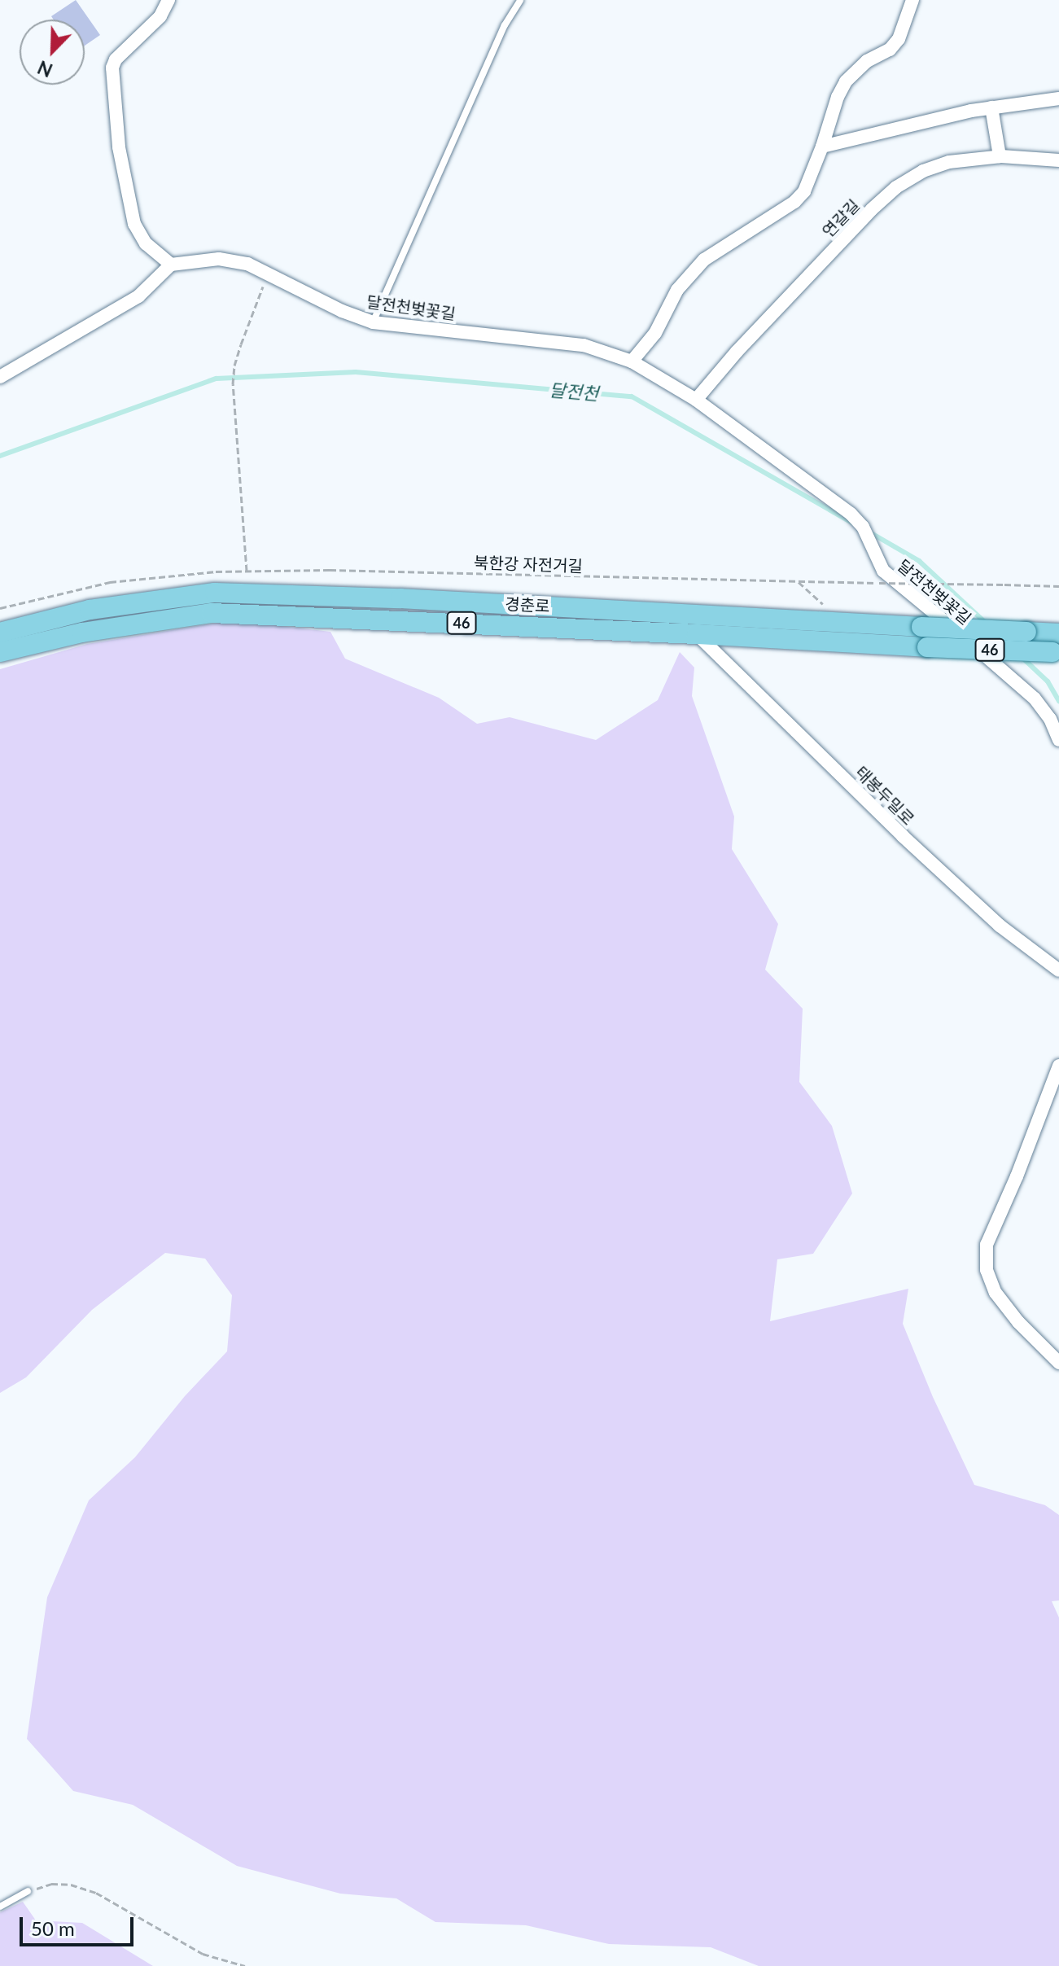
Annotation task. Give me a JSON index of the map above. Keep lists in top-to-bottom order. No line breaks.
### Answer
{"streets":{"main road":["경춘로","46"],"street":["연갈길","달전천벚꽃길","태봉두밀로"],"path":["북한강 자전거길"]},"crossings":[["연갈길","달전천벚꽃길"],["달전천벚꽃길","북한강 자전거길"],["경춘로","태봉두밀로"]],"water":["달전천"],"scale_bar":"50 m","north":"bottom left"}
